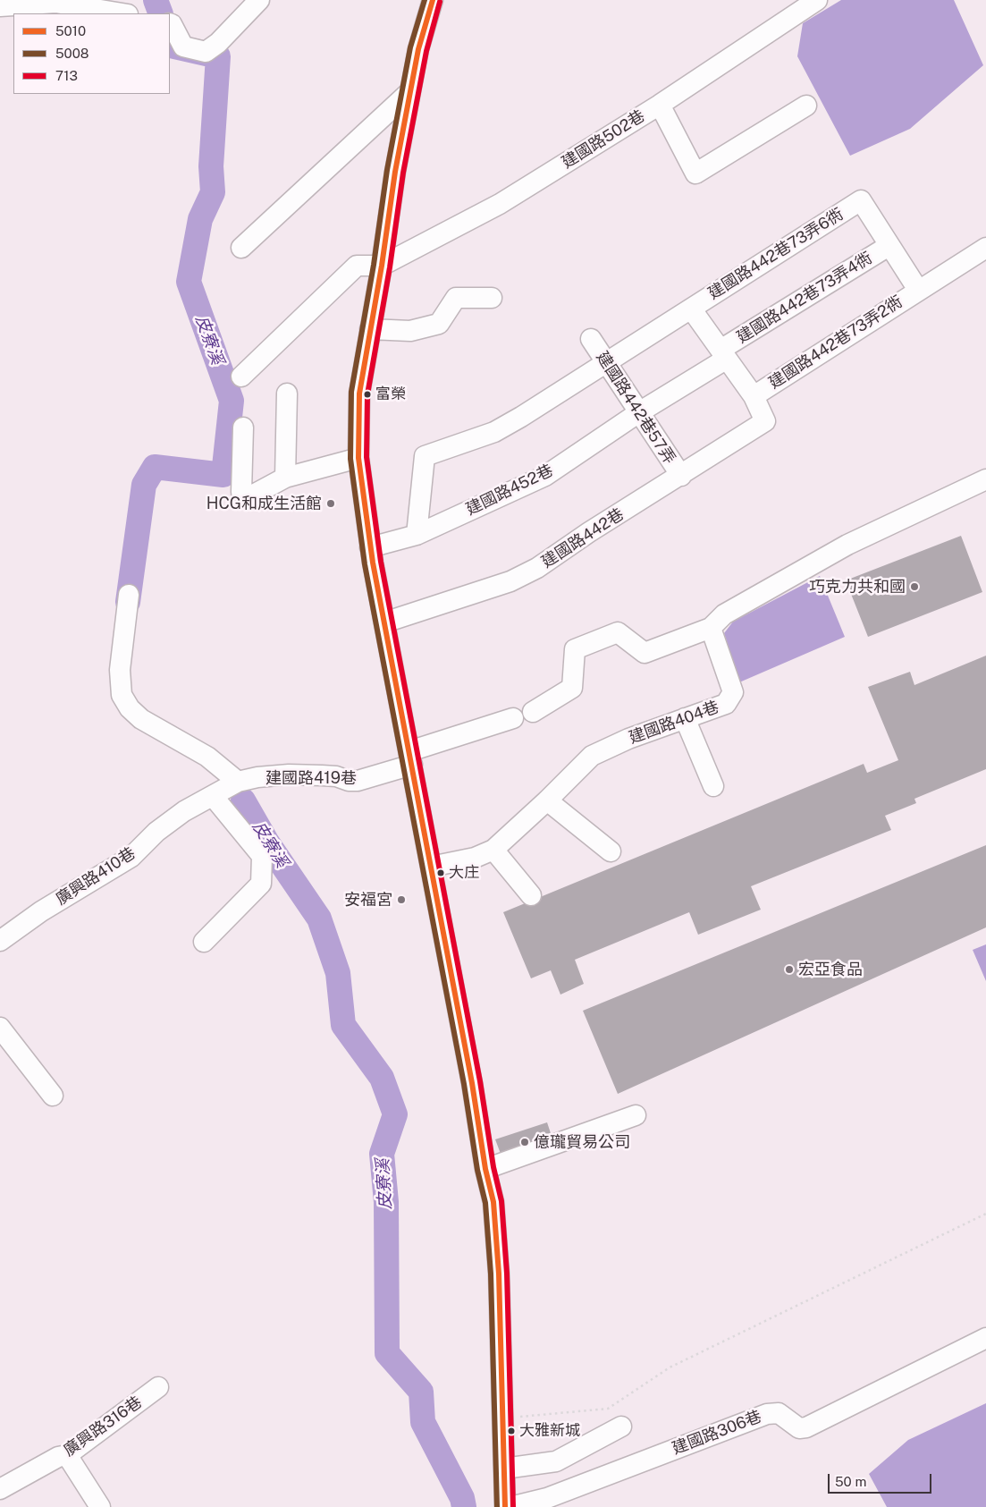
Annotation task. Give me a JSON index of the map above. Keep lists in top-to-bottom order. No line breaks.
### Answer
{"streets":{"street":["建國路502巷","建國路442巷73弄6衖","建國路442巷73弄4衖","建國路442巷73弄2衖","建國路442巷57弄","建國路452巷","建國路442巷","建國路404巷","建國路419巷","廣興路410巷","廣興路316巷","建國路306巷"]},"crossings":[["建國路442巷73弄6衖","建國路442巷73弄2衖"],["建國路442巷73弄6衖","建國路442巷57弄"],["建國路442巷73弄6衖","建國路452巷"],["建國路442巷73弄4衖","建國路442巷73弄2衖"],["建國路442巷73弄4衖","建國路442巷57弄"],["建國路442巷73弄4衖","建國路452巷"],["建國路442巷73弄2衖","建國路442巷"],["建國路442巷57弄","建國路452巷"],["建國路442巷57弄","建國路442巷"],["建國路419巷","廣興路410巷"]],"water":["皮寮溪"],"places":["富榮","HCG和成生活館","巧克力共和國","大庄","安福宮","宏亞食品","億瓏貿易公司","大雅新城"],"lines":["transit line 5010","transit line 5008","transit line 713"],"legend":["5010","5008","713"],"scale_bar":"50 m"}
